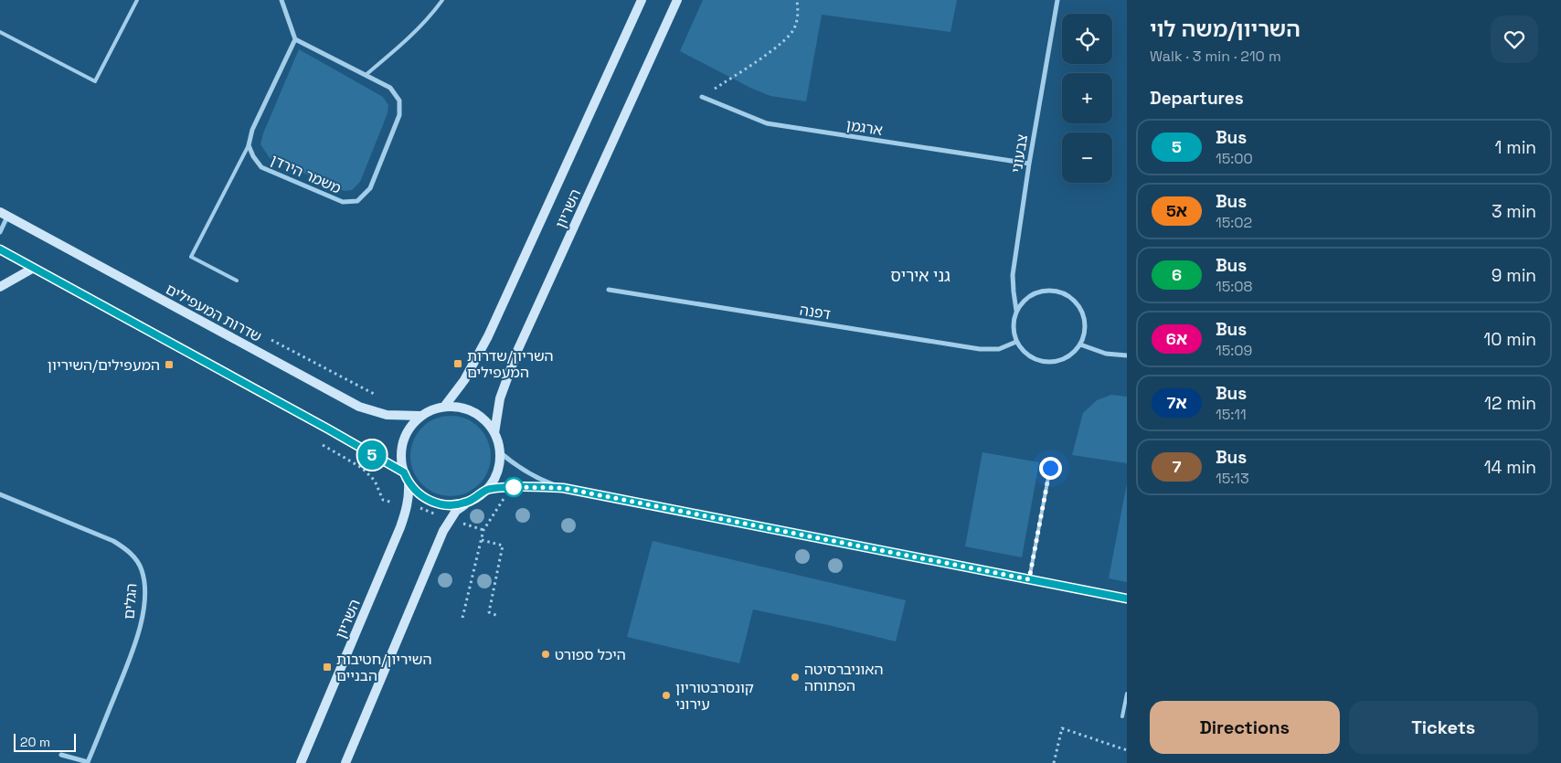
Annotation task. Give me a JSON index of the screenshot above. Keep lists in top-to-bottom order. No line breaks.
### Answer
{"streets":{"street":["ארגמן","צבעוני","משמר הירדן","השריון","דפנה","שדרות המעפילים","הגלים"]},"crossings":[["ארגמן","צבעוני"],["צבעוני","דפנה"],["השריון","שדרות המעפילים"]],"districts":["גני איריס"],"places":{"transit":["השריון/שדרות המעפילים","המעפילים/השיריון","השיריון/חטיבות הבניים"],"other":["היכל ספורט","האוניברסיטה הפתוחה","קונסרבטוריון עירוני"]},"lines":["bus line 5"],"scale_bar":"20 m","page":{"on_map":"5","heading":[["השריון/משה לוי","Walk · 3 min · 210 m"],"Departures"],"map_buttons":["+","−"],"list":[{"mark":"5","name":"Bus","note":"15:00","value":"1 min"},{"mark":"5א","name":"Bus","note":"15:02","value":"3 min"},{"mark":"6","name":"Bus","note":"15:08","value":"9 min"},{"mark":"6א","name":"Bus","note":"15:09","value":"10 min"},{"mark":"7א","name":"Bus","note":"15:11","value":"12 min"},{"mark":"7","name":"Bus","note":"15:13","value":"14 min"}],"buttons":["Directions","Tickets"],"scale":"20 m"}}
